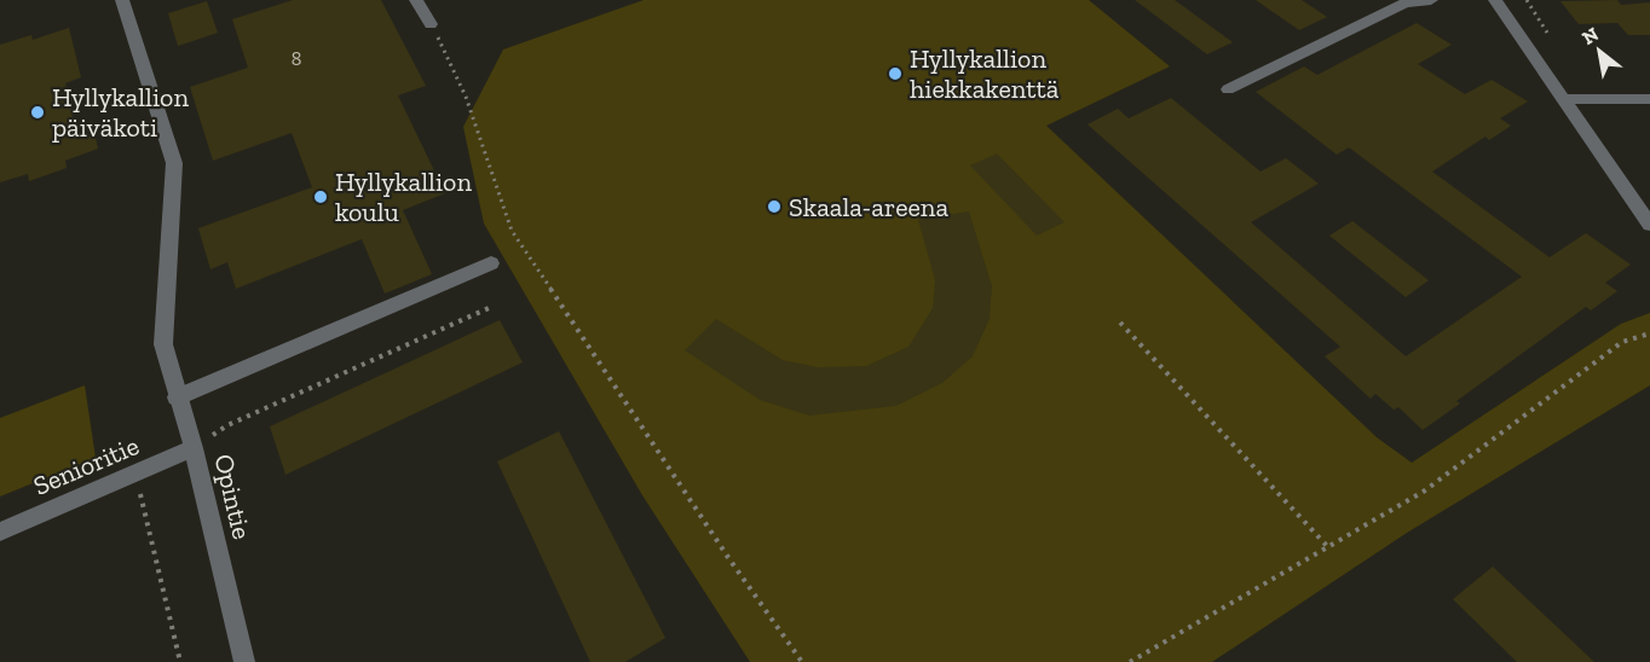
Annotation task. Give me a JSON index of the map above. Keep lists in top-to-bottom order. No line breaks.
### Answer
{"streets":{"street":["Senioritie","Opintie"]},"crossings":[["Senioritie","Opintie"]],"places":["Hyllykallion hiekkakenttä","Hyllykallion päiväkoti","Hyllykallion koulu","Skaala-areena"],"house_numbers":["8"],"north":"top left"}
